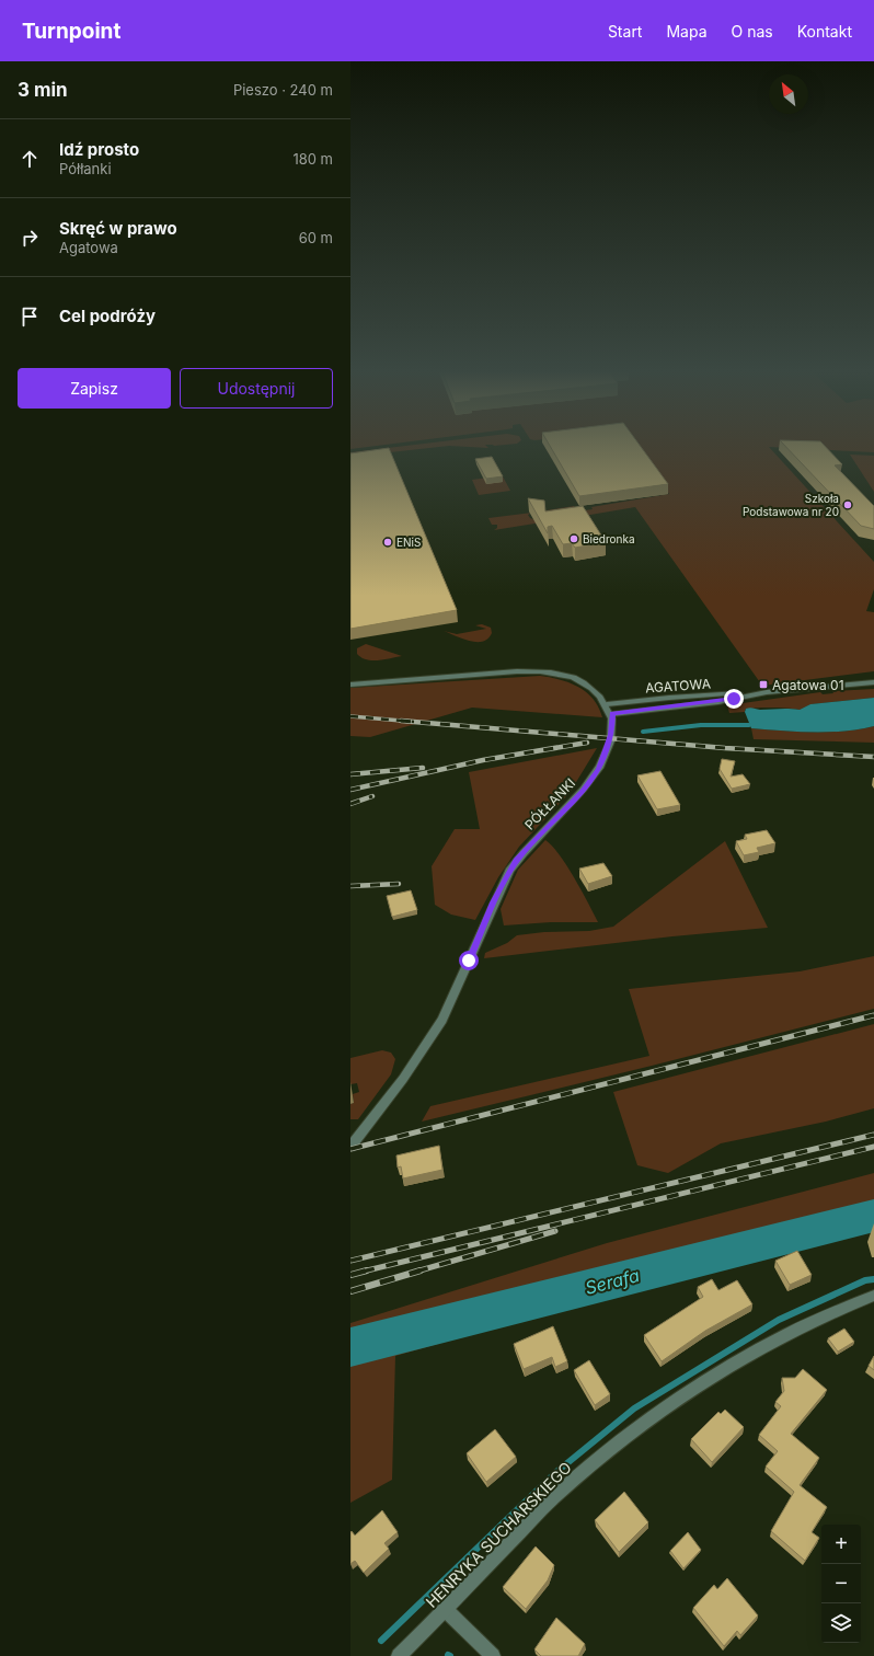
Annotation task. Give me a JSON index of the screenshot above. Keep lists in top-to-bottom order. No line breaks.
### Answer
{"streets":{"street":["AGATOWA","PÓŁŁANKI","HENRYKA SUCHARSKIEGO"]},"crossings":[["AGATOWA","PÓŁŁANKI"]],"water":["Serafa"],"places":{"other":["Szkoła Podstawowa nr 20","Biedronka","ENiS"],"transit":["Agatowa 01"]},"north":"top left","page":{"header":"Turnpoint","nav":["Start","Mapa","O nas","Kontakt"],"heading":["3 min","Pieszo · 240 m"],"list":[["Idź prosto","Półłanki","180 m"],["Skręć w prawo","Agatowa","60 m"],"Cel podróży"],"buttons":["Zapisz","Udostępnij"],"map_buttons":["+","−"]}}
